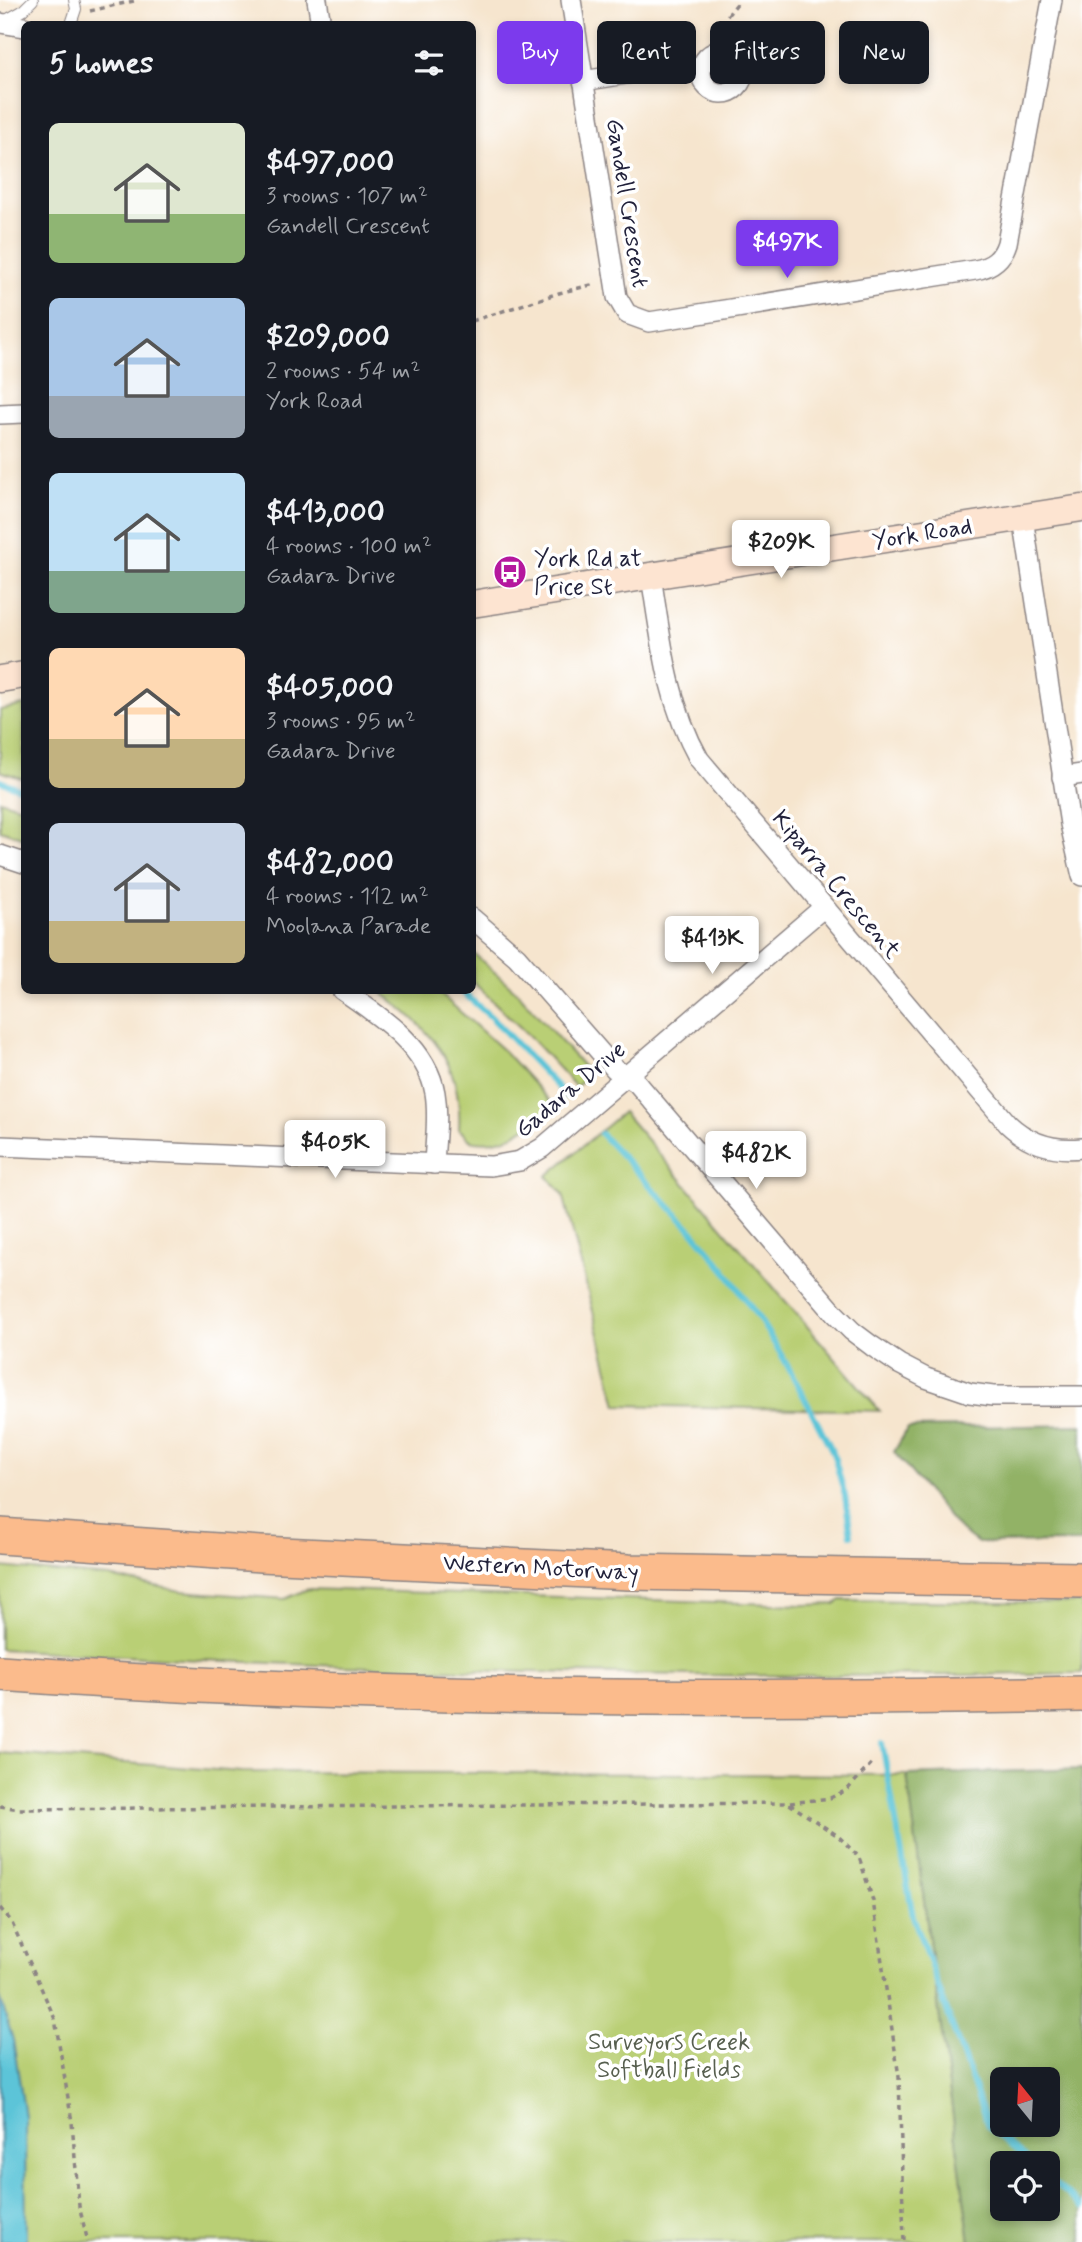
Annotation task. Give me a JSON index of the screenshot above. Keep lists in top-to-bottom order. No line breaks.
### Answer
{"streets":{"highway":["Western Motorway"],"street":["Gandell Crescent","York Road","Kiparra Crescent","Gadara Drive"]},"crossings":[["York Road","Kiparra Crescent"],["Kiparra Crescent","Gadara Drive"]],"parks":["Surveyors Creek Softball Fields"],"places":{"bus stop":["York Rd at Price St"]},"north":"top","page":{"chip":["Buy","Rent","Filters","New"],"heading":"5 homes","list":[{"name":"$497,000","note":"3 rooms · 107 m² · Gandell Crescent"},{"name":"$209,000","note":"2 rooms · 54 m² · York Road"},{"name":"$413,000","note":"4 rooms · 100 m² · Gadara Drive"},{"name":"$405,000","note":"3 rooms · 95 m² · Gadara Drive"},{"name":"$482,000","note":"4 rooms · 112 m² · Moolana Parade"}],"price":["$497K","$209K","$413K","$405K","$482K"]}}
